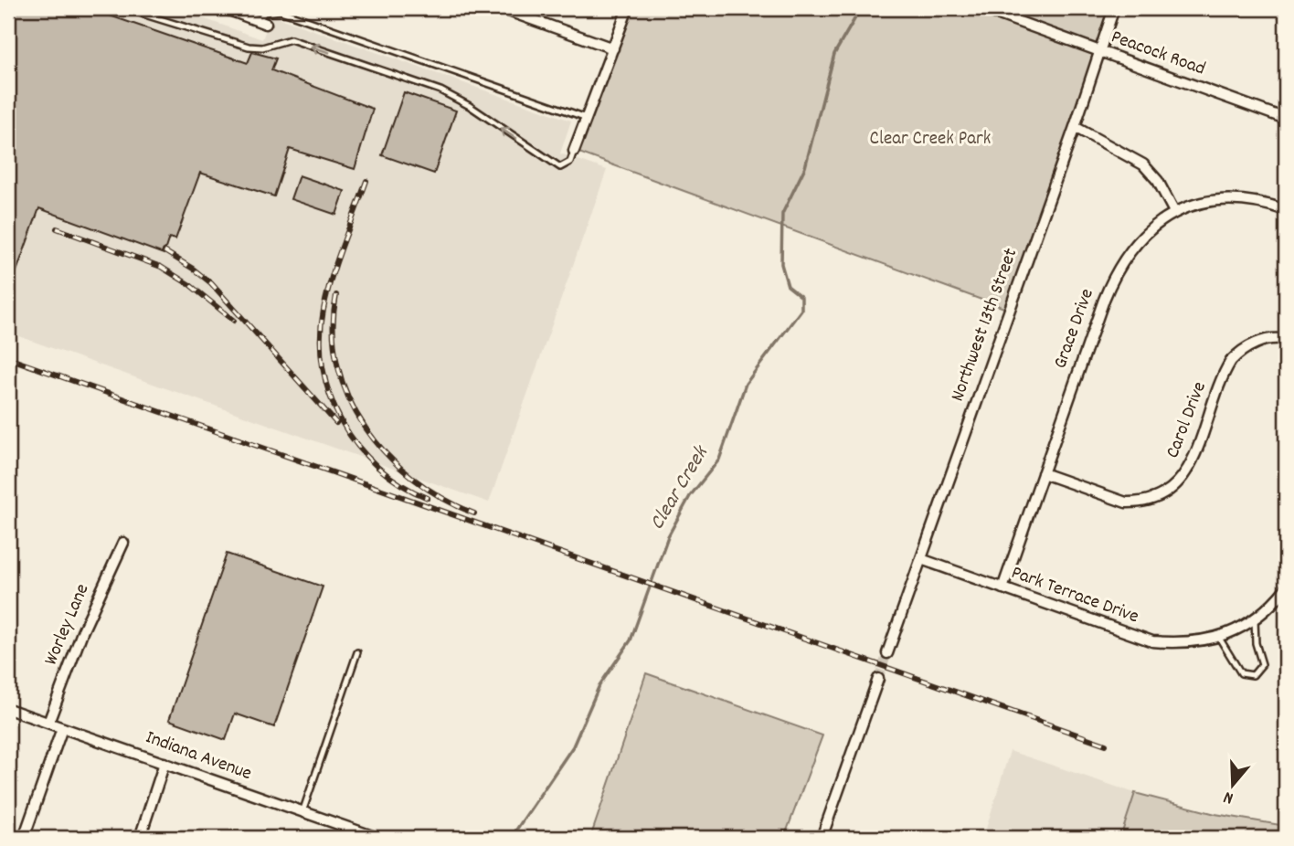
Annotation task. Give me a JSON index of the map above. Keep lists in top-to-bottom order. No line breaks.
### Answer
{"streets":{"street":["Peacock Road","Northwest 13th Street","Grace Drive","Carol Drive","Park Terrace Drive","Worley Lane","Indiana Avenue"]},"crossings":[["Peacock Road","Northwest 13th Street"],["Northwest 13th Street","Park Terrace Drive"],["Grace Drive","Carol Drive"],["Grace Drive","Park Terrace Drive"],["Worley Lane","Indiana Avenue"]],"water":["Clear Creek"],"parks":["Clear Creek Park"],"north":"bottom"}
